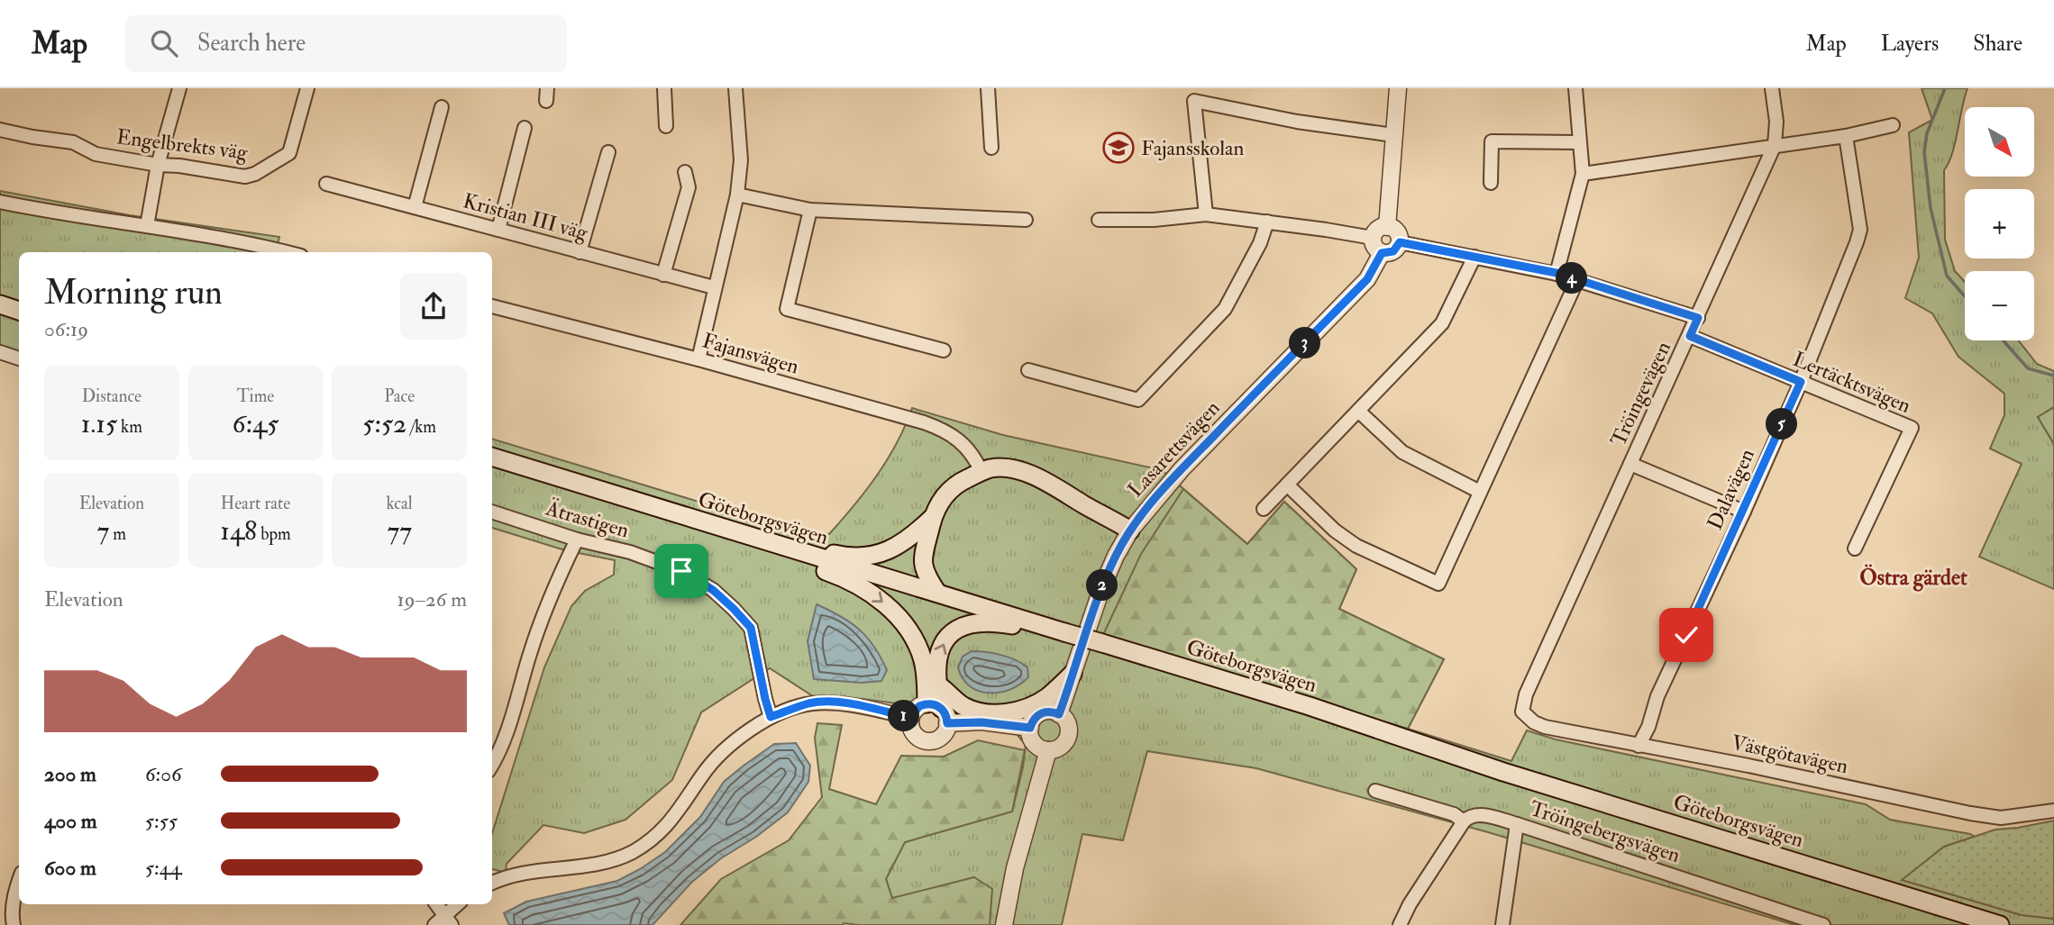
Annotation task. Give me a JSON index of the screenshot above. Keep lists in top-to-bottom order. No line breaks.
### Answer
{"streets":{"main road":["Göteborgsvägen"],"street":["Engelbrekts väg","Kristian III väg","Fajansvägen","Lertäcktsvägen","Tröingevägen","Lasarettsvägen","Dalavägen","Ätrastigen","Västgötavägen","Tröingebergsvägen"]},"crossings":[["Lertäcktsvägen","Tröingevägen"],["Lertäcktsvägen","Dalavägen"],["Tröingevägen","Västgötavägen"],["Dalavägen","Västgötavägen"]],"districts":["Östra gärdet"],"places":{"school or university":["Fajansskolan"]},"north":"bottom right","page":{"header":"Map","search":"Search here","nav":["Map","Layers","Share"],"map_buttons":["+","−"],"heading":["Morning run","06:19"],"pins":["4","3","5","2","1"],"stats":[["Distance","1.15 km"],["Time","6:45"],["Pace","5:52 /km"],["Elevation","7 m"],["Heart rate","148 bpm"],["kcal","77"]],"chart":["Elevation","19–26 m"],"list":[{"name":"200 m","note":"6:06"},{"name":"400 m","note":"5:55"},{"name":"600 m","note":"5:44"}]}}
